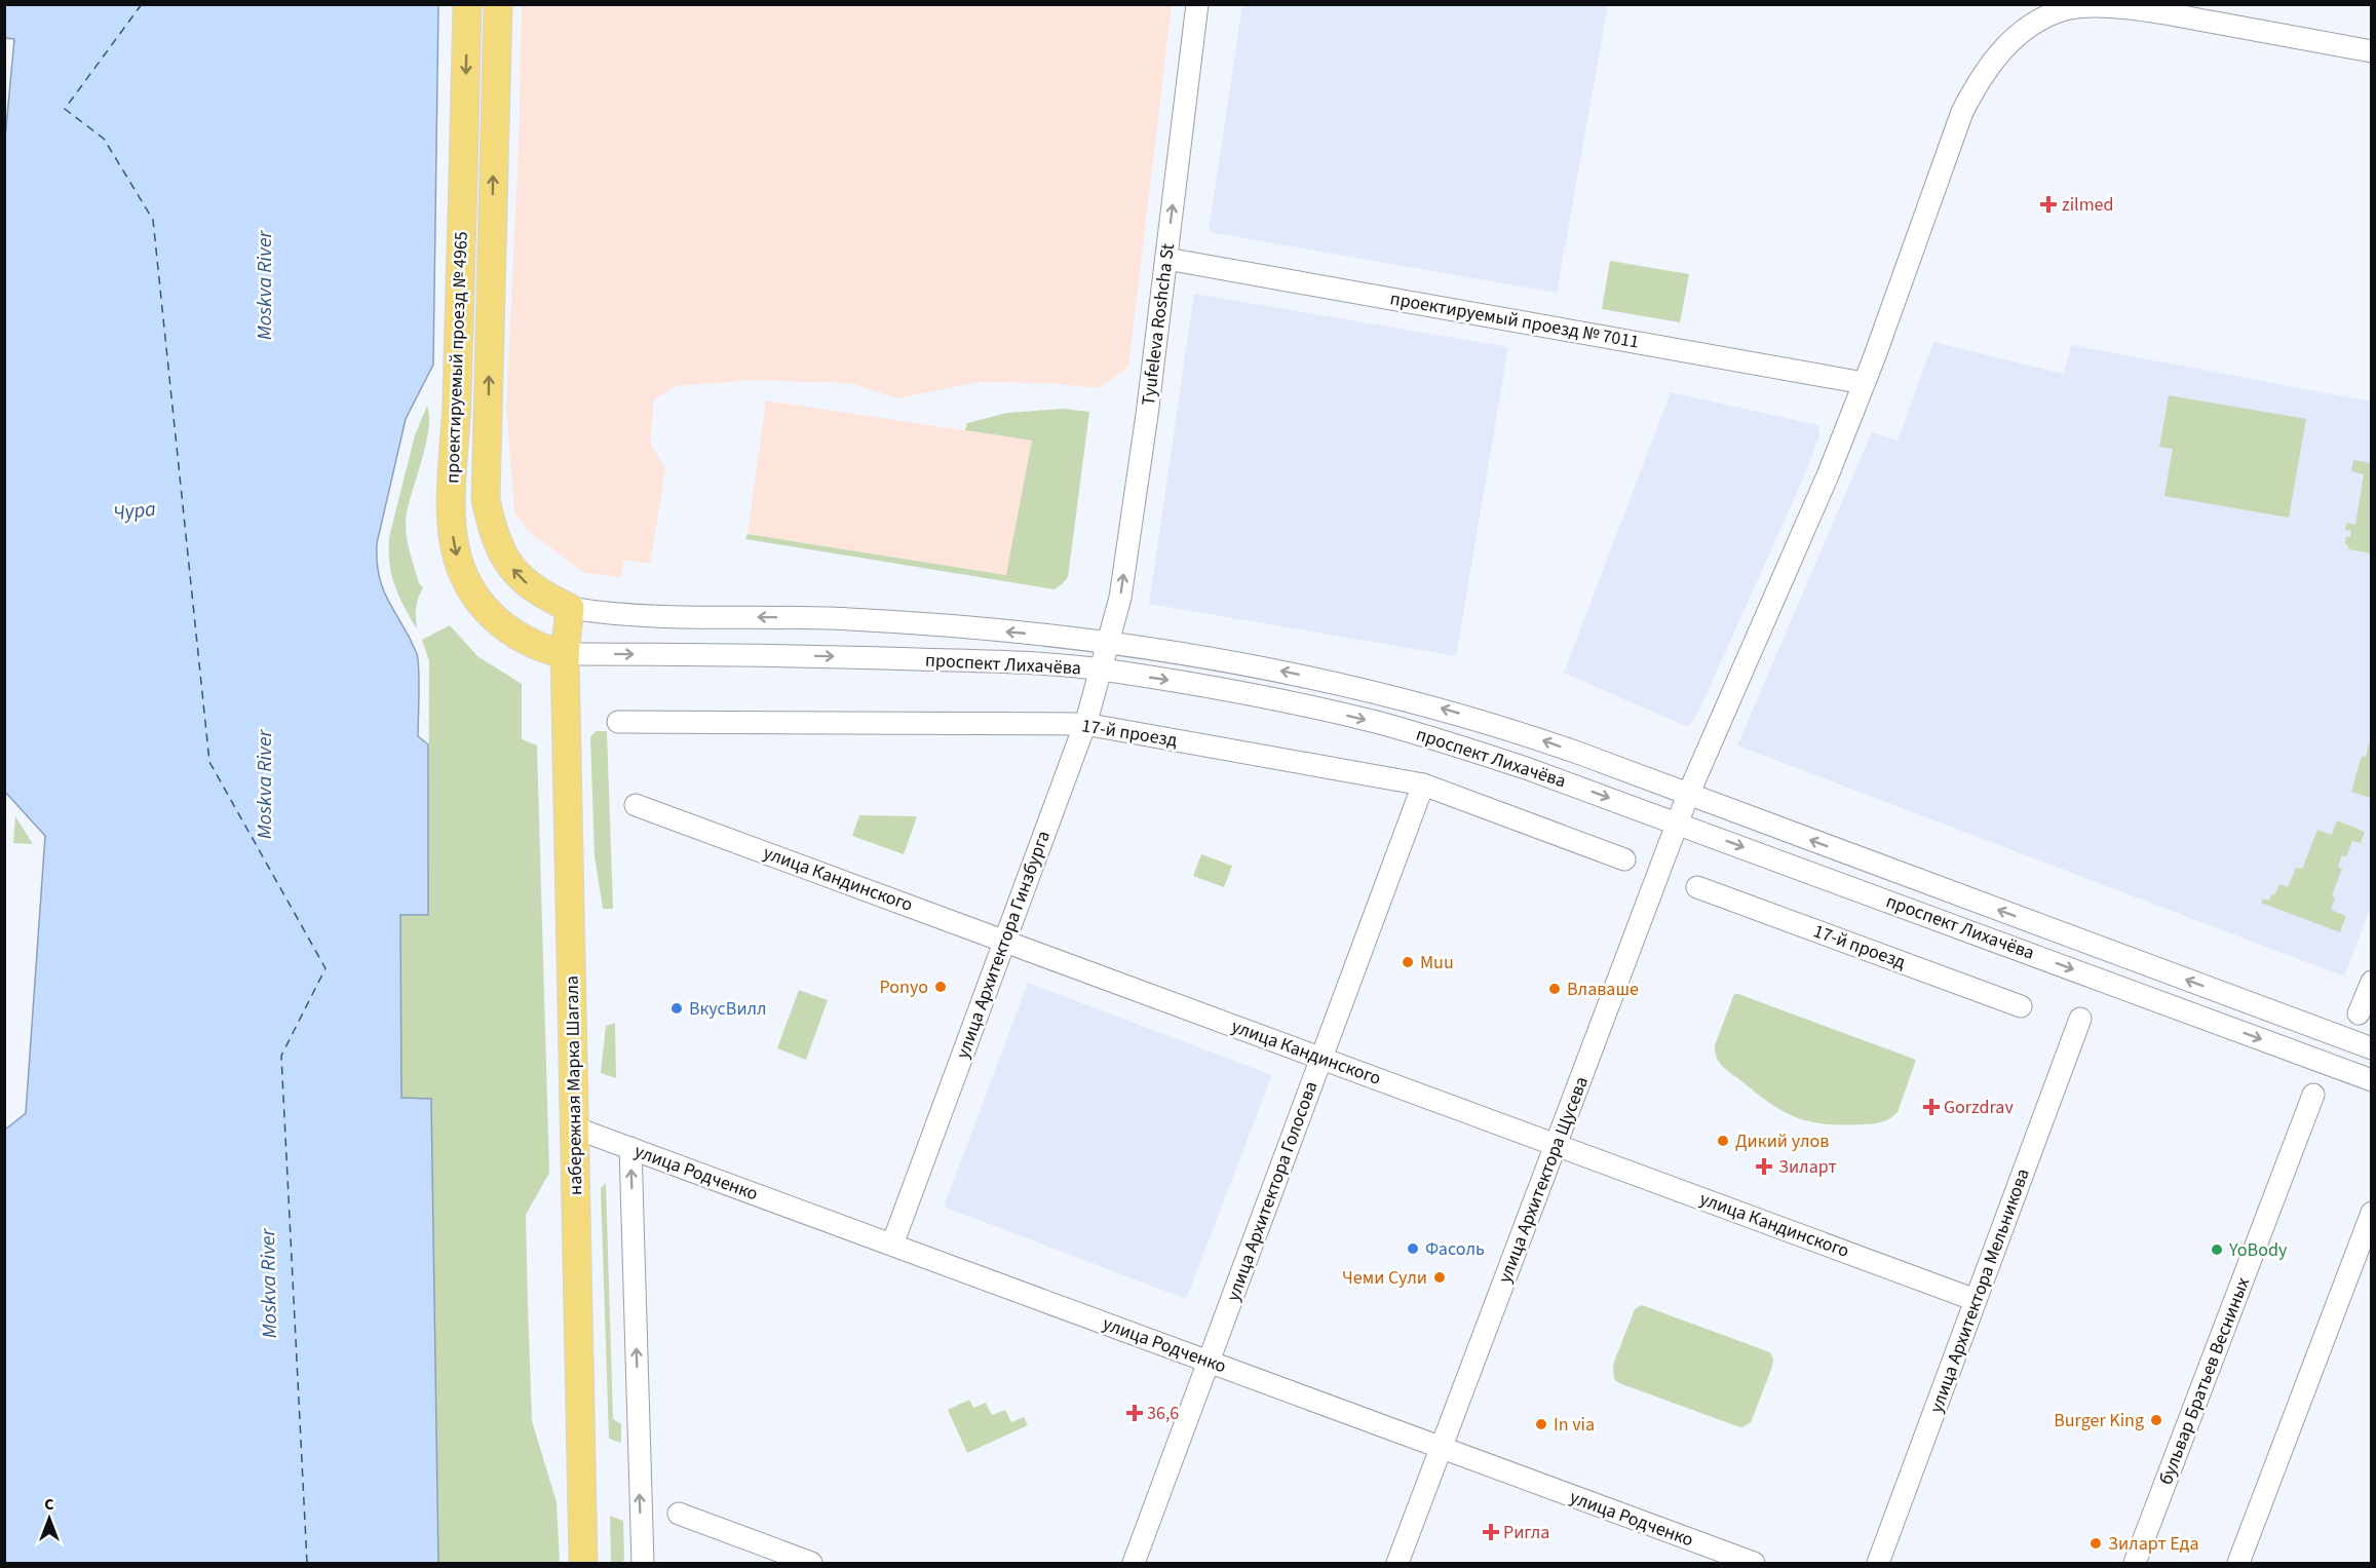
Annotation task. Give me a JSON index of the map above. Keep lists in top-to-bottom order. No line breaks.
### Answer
{"streets":{"main road":["проектируемый проезд № 4965","набережная Марка Шагала"],"street":["проектируемый проезд № 7011","Tyufeleva Roshcha St","проспект Лихачёва","17-й проезд","улица Кандинского","улица Архитектора Гинзбурга","улица Родченко","улица Архитектора Щусева","улица Архитектора Голосова","улица Архитектора Мельникова","бульвар Братьев Весниных"]},"crossings":[["проектируемый проезд № 7011","Tyufeleva Roshcha St"],["проектируемый проезд № 7011","улица Архитектора Щусева"],["Tyufeleva Roshcha St","проспект Лихачёва"],["Tyufeleva Roshcha St","улица Архитектора Гинзбурга"],["проектируемый проезд № 4965","проспект Лихачёва"],["проектируемый проезд № 4965","набережная Марка Шагала"],["проспект Лихачёва","улица Архитектора Гинзбурга"],["проспект Лихачёва","набережная Марка Шагала"],["проспект Лихачёва","улица Архитектора Щусева"],["17-й проезд","улица Архитектора Гинзбурга"],["17-й проезд","улица Архитектора Голосова"],["улица Кандинского","улица Архитектора Гинзбурга"],["улица Кандинского","улица Архитектора Щусева"],["улица Кандинского","улица Архитектора Голосова"],["улица Кандинского","улица Архитектора Мельникова"],["улица Архитектора Гинзбурга","улица Родченко"],["набережная Марка Шагала","улица Родченко"],["улица Родченко","улица Архитектора Щусева"],["улица Родченко","улица Архитектора Голосова"]],"one_way":["Tyufeleva Roshcha St"],"water":["Moskva River","Чура"],"places":{"health":["zilmed","Gorzdrav","Зиларт","36,6","Ригла"],"other":["Muu","Ponyo","Влаваше","ВкусВилл","Дикий улов","Фасоль","YoBody","Чеми Сули","Burger King","In via","Зиларт Еда"]},"north":"top"}
